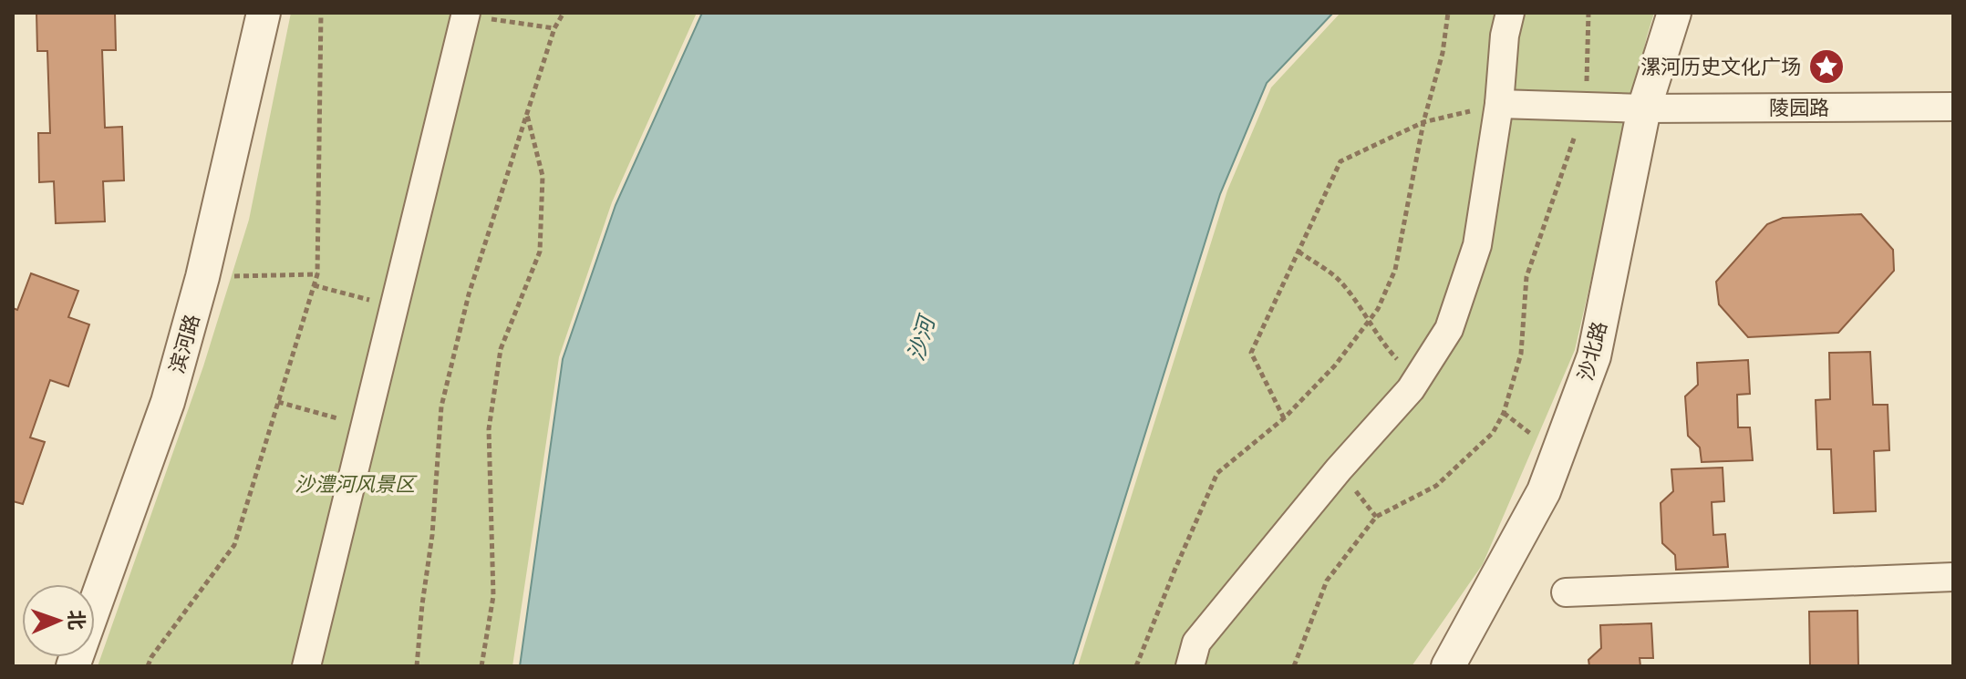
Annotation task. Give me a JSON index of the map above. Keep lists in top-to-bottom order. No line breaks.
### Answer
{"streets":{"street":["陵园路","滨河路","沙北路"]},"crossings":[["陵园路","沙北路"]],"water":["沙河"],"parks":["沙澧河风景区"],"places":{"place":["漯河历史文化广场"]},"north":"right"}
